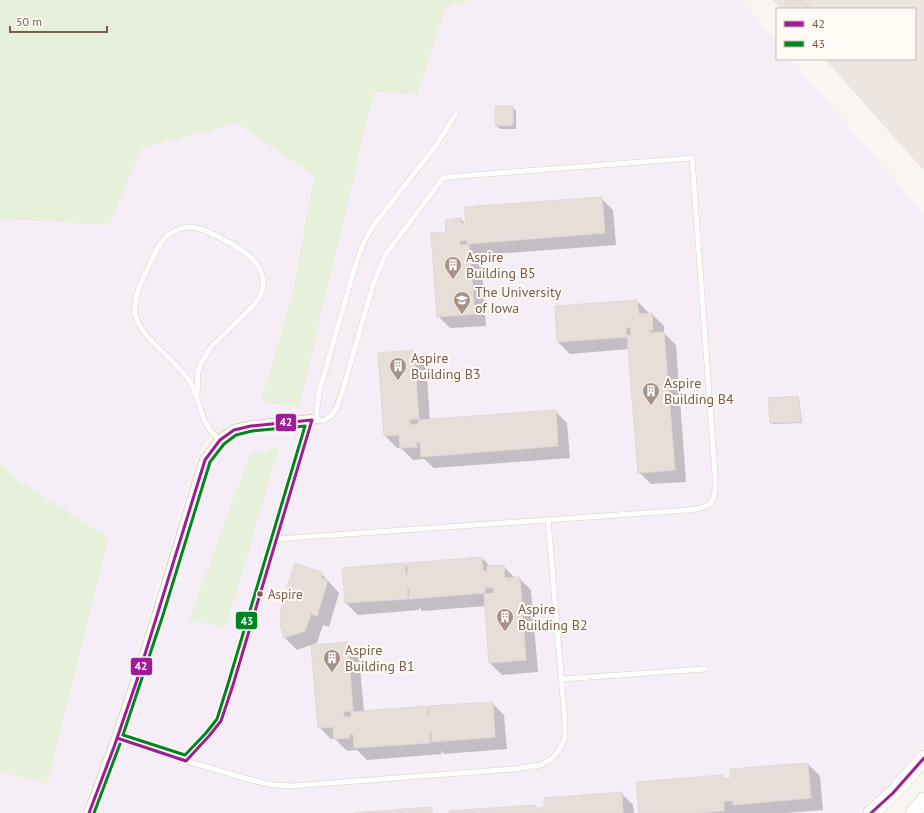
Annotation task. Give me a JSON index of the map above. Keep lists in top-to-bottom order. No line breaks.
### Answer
{"places":{"building":["Aspire Building B5","Aspire Building B3","Aspire Building B4","Aspire Building B2","Aspire Building B1"],"school or university":["The University of Iowa"],"other":["Aspire"]},"lines":["transit line 42","transit line 43"],"legend":["42","43"],"scale_bar":"50 m"}
